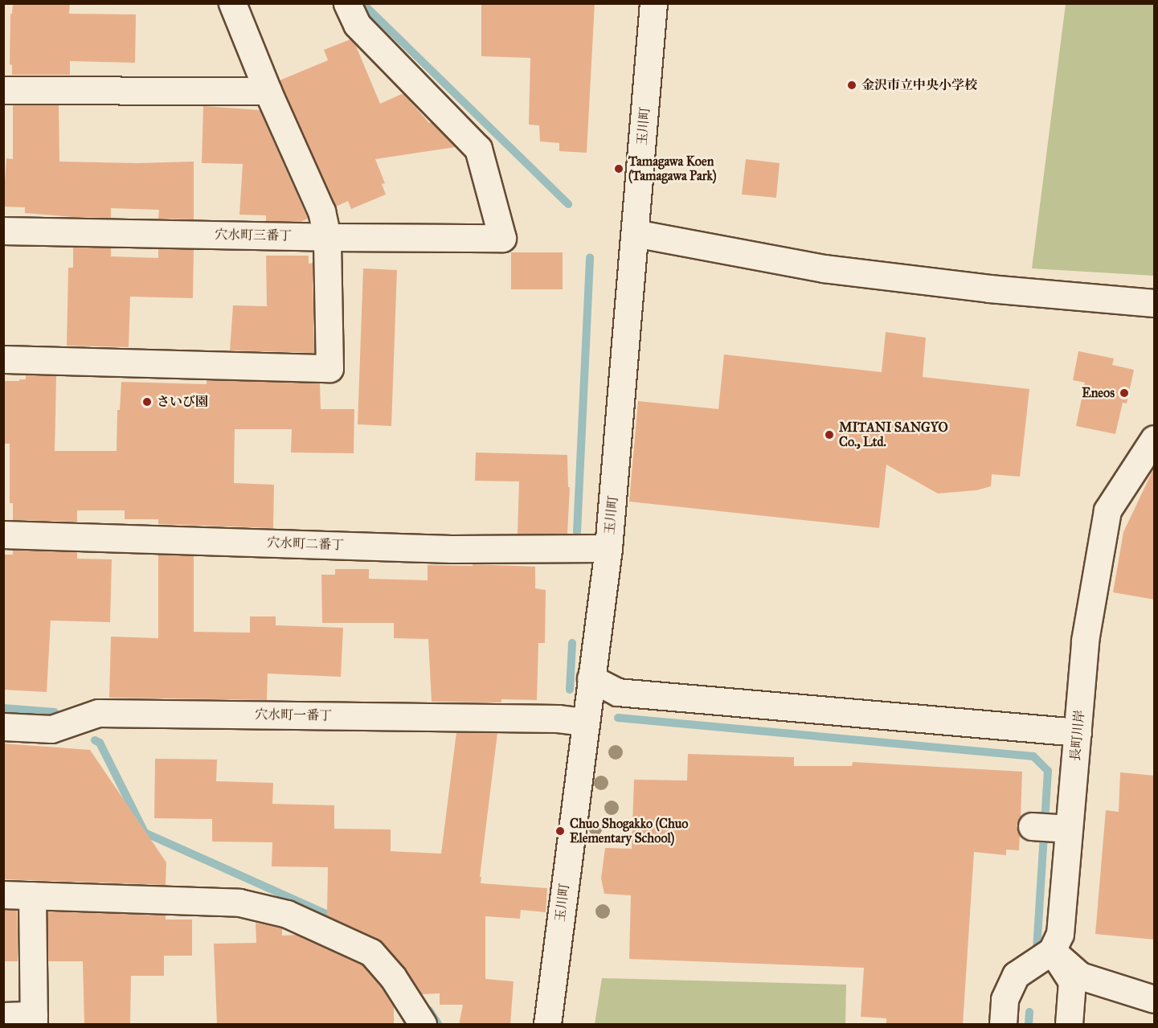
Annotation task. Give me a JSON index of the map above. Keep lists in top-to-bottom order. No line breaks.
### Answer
{"streets":{"street":["玉川町","穴水町三番丁","穴水町二番丁","穴水町一番丁","長町川岸"]},"crossings":[["玉川町","穴水町二番丁"],["玉川町","穴水町一番丁"]],"places":["金沢市立中央小学校","Tamagawa Koen (Tamagawa Park)","Eneos","さいび園","MITANI SANGYO Co., Ltd.","Chuo Shogakko (Chuo Elementary School)"]}
